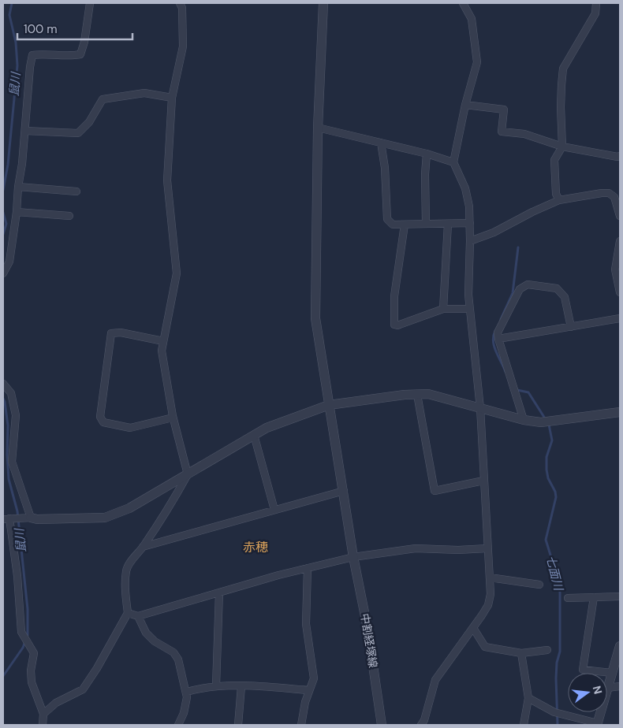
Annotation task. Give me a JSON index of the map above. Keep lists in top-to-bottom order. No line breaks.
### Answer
{"streets":{"street":["中割経塚線"]},"districts":["赤穂"],"water":["鼠川","七面川"],"scale_bar":"100 m","north":"right"}
